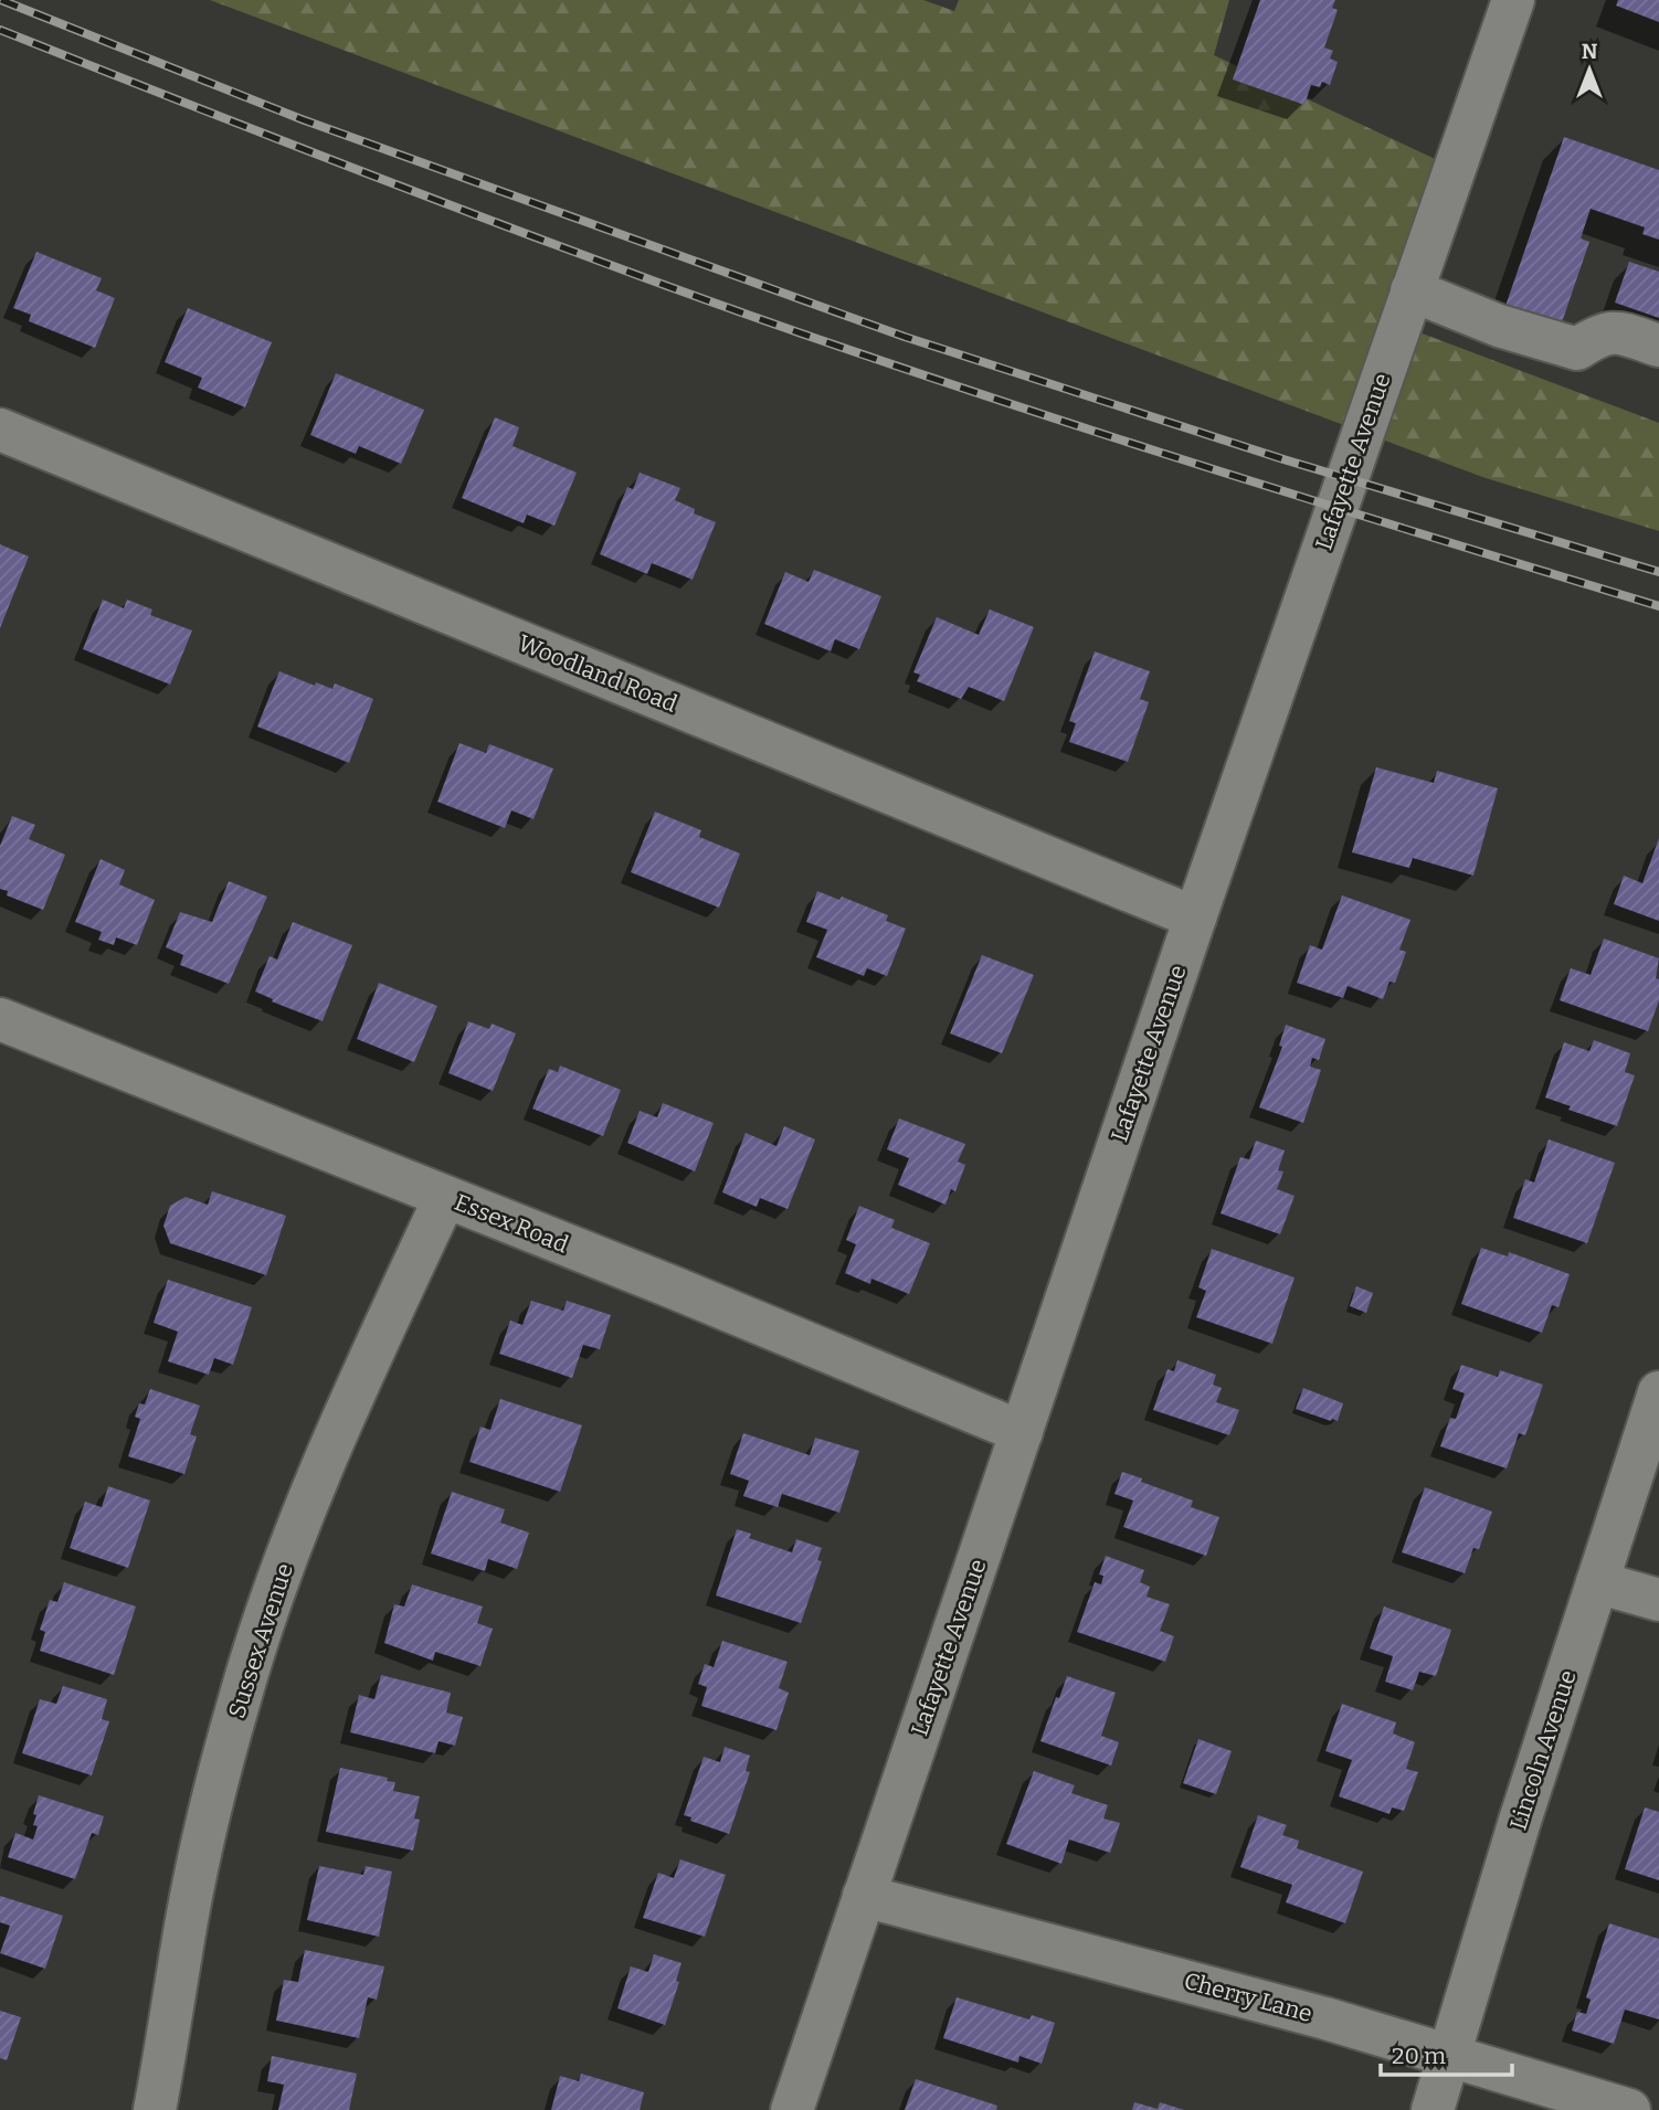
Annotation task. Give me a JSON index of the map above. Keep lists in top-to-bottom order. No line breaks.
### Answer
{"streets":{"street":["Lafayette Avenue","Woodland Road","Essex Road","Sussex Avenue","Lincoln Avenue","Cherry Lane"]},"crossings":[["Lafayette Avenue","Woodland Road"],["Lafayette Avenue","Essex Road"],["Lafayette Avenue","Cherry Lane"],["Essex Road","Sussex Avenue"],["Lincoln Avenue","Cherry Lane"]],"scale_bar":"20 m","north":"top"}
